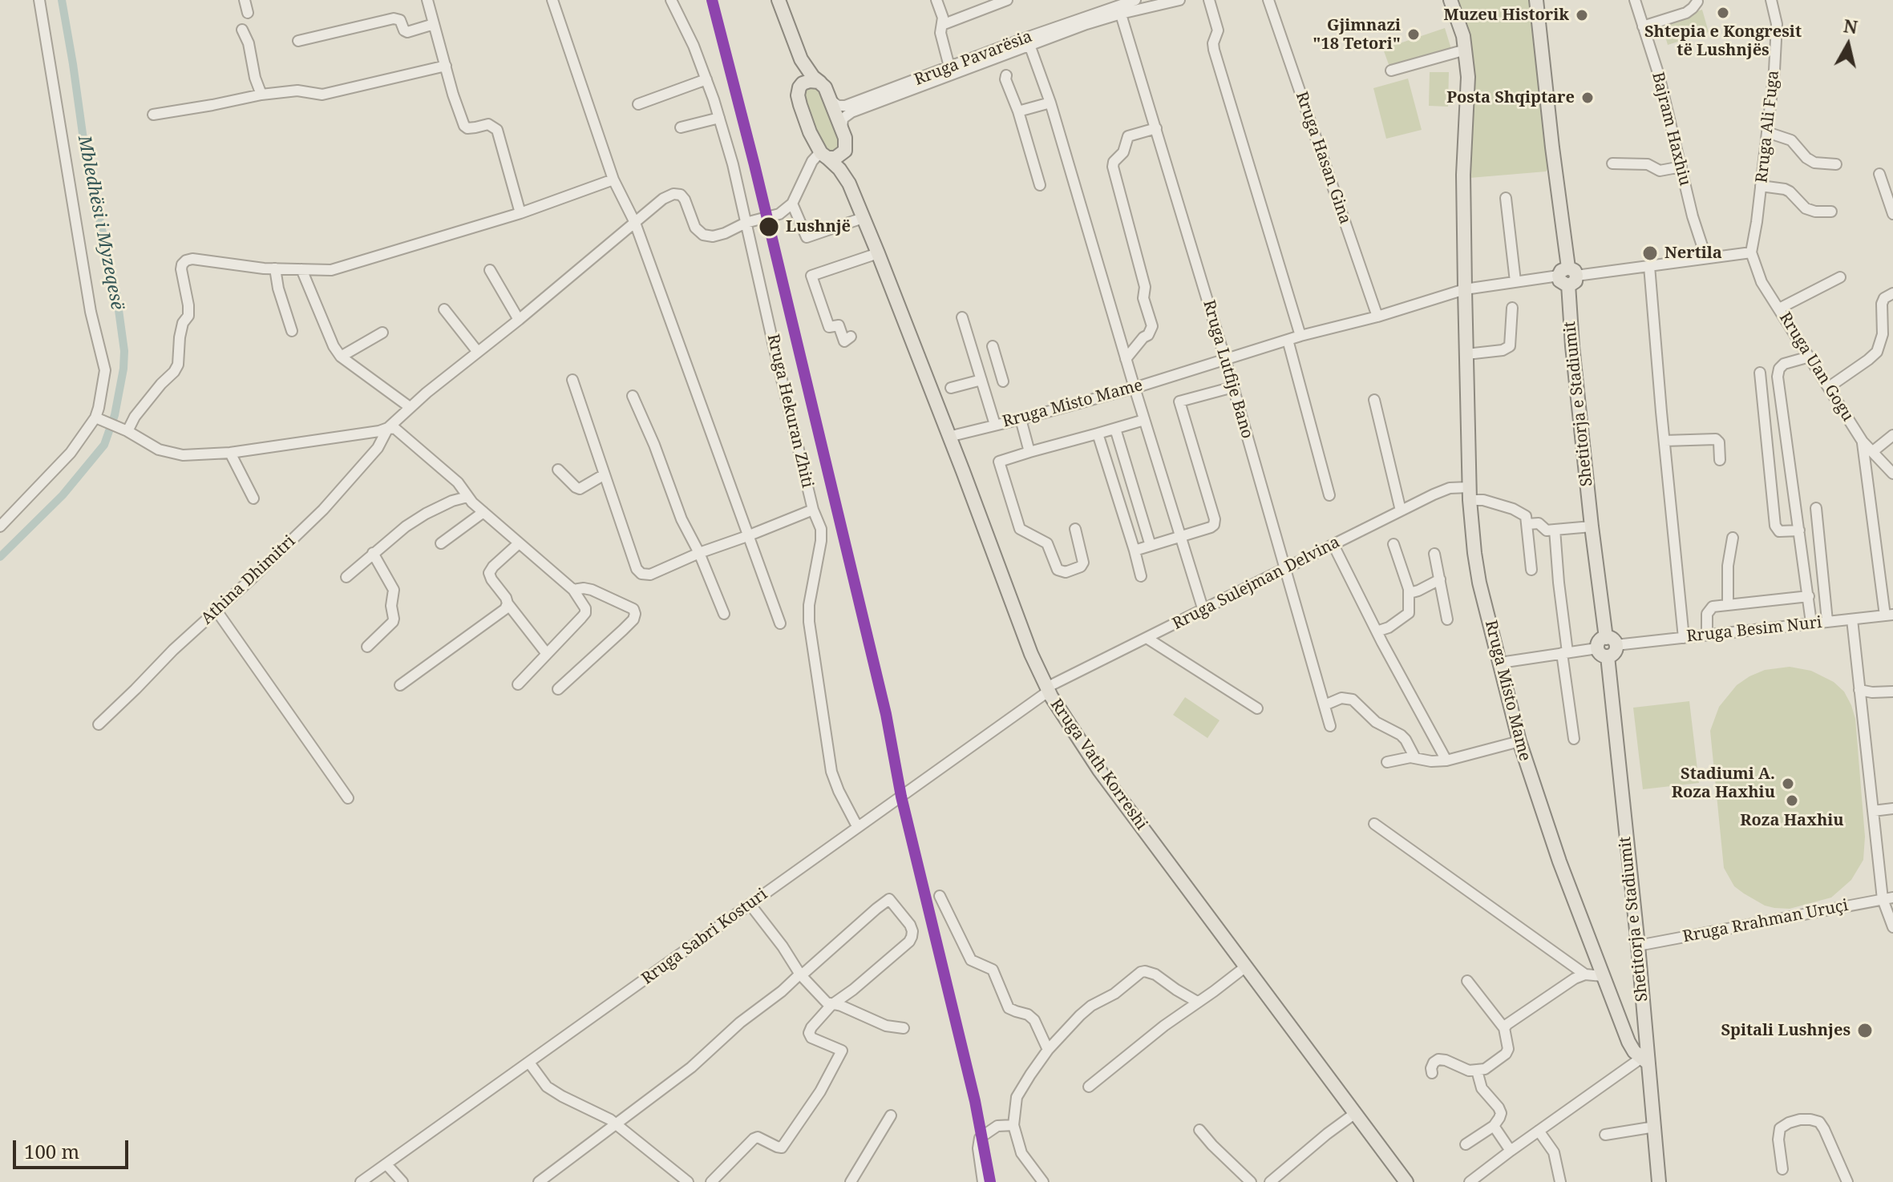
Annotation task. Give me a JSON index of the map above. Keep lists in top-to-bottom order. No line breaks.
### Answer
{"streets":{"main road":["Rruga Misto Mame","Shetitorja e Stadiumit","Rruga Vath Korreshi"],"street":["Rruga Pavarësia","Rruga Ali Fuga","Bajram Haxhiu","Rruga Hasan Gina","Rruga Uan Gogu","Rruga Lutfije Bano","Rruga Hekuran Zhiti","Athina Dhimitri","Rruga Sulejman Delvina","Rruga Besim Nuri","Rruga Rrahman Uruçi","Rruga Sabri Kosturi"]},"crossings":[["Rruga Pavarësia","Rruga Lutfije Bano"],["Rruga Pavarësia","Rruga Vath Korreshi"],["Rruga Ali Fuga","Rruga Uan Gogu"],["Rruga Hasan Gina","Rruga Misto Mame"],["Rruga Lutfije Bano","Rruga Misto Mame"],["Rruga Lutfije Bano","Rruga Sulejman Delvina"],["Rruga Misto Mame","Shetitorja e Stadiumit"],["Rruga Misto Mame","Rruga Sulejman Delvina"],["Rruga Misto Mame","Rruga Besim Nuri"],["Rruga Misto Mame","Rruga Vath Korreshi"],["Shetitorja e Stadiumit","Rruga Besim Nuri"],["Shetitorja e Stadiumit","Rruga Rrahman Uruçi"],["Rruga Hekuran Zhiti","Rruga Sabri Kosturi"],["Rruga Sulejman Delvina","Rruga Vath Korreshi"],["Rruga Sulejman Delvina","Rruga Sabri Kosturi"],["Rruga Vath Korreshi","Rruga Sabri Kosturi"]],"water":["Mbledhësi i Myzeqesë"],"places":["Shtepia e Kongresit të Lushnjës","Muzeu Historik","Gjimnazi \"18 Tetori\"","Posta Shqiptare","Lushnjë","Nertila","Stadiumi A. Roza Haxhiu","Roza Haxhiu","Spitali Lushnjes"],"scale_bar":"100 m","north":"top"}
